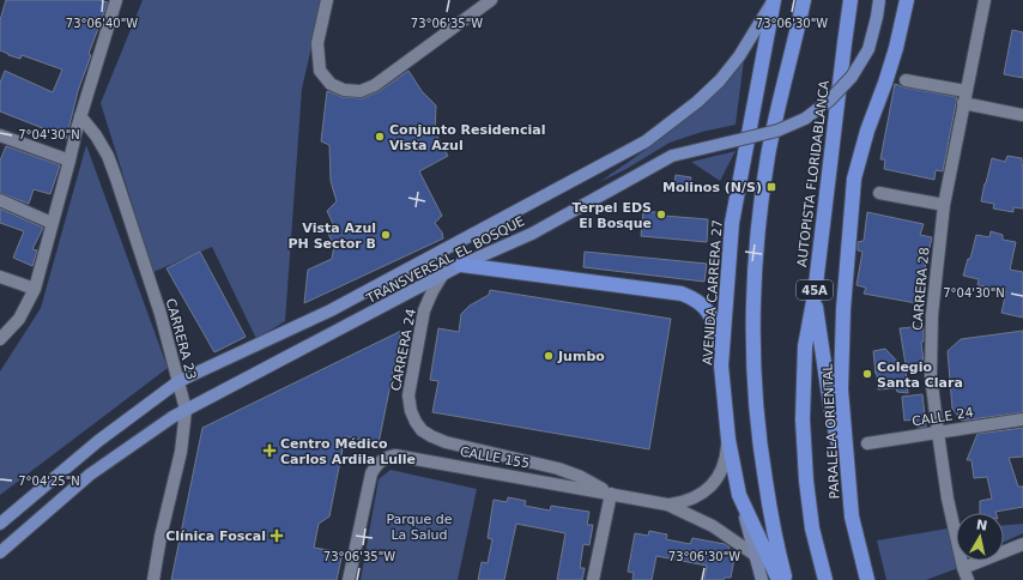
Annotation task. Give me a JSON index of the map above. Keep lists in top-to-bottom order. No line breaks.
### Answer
{"streets":{"highway":["AUTOPISTA FLORIDABLANCA","45A","AVENIDA CARRERA 27","PARALELA ORIENTAL"],"main road":["TRANSVERSAL EL BOSQUE"],"street":["CARRERA 28","CARRERA 23","CARRERA 24","CALLE 24","CALLE 155"]},"crossings":[["TRANSVERSAL EL BOSQUE","AVENIDA CARRERA 27"],["TRANSVERSAL EL BOSQUE","CARRERA 23"],["TRANSVERSAL EL BOSQUE","CARRERA 24"],["CARRERA 28","CALLE 24"],["AVENIDA CARRERA 27","CALLE 155"],["CARRERA 24","CALLE 155"]],"parks":["Parque de La Salud"],"places":{"other":["Conjunto Residencial Vista Azul","Terpel EDS El Bosque","Vista Azul PH Sector B","Jumbo","Colegio Santa Clara"],"transit":["Molinos (N/S)"],"health":["Centro Médico Carlos Ardila Lulle","Clínica Foscal"]},"north":"top","coordinates":["73°06'40\"W","73°06'35\"W","73°06'30\"W","7°04'30\"N","7°04'25\"N"]}
